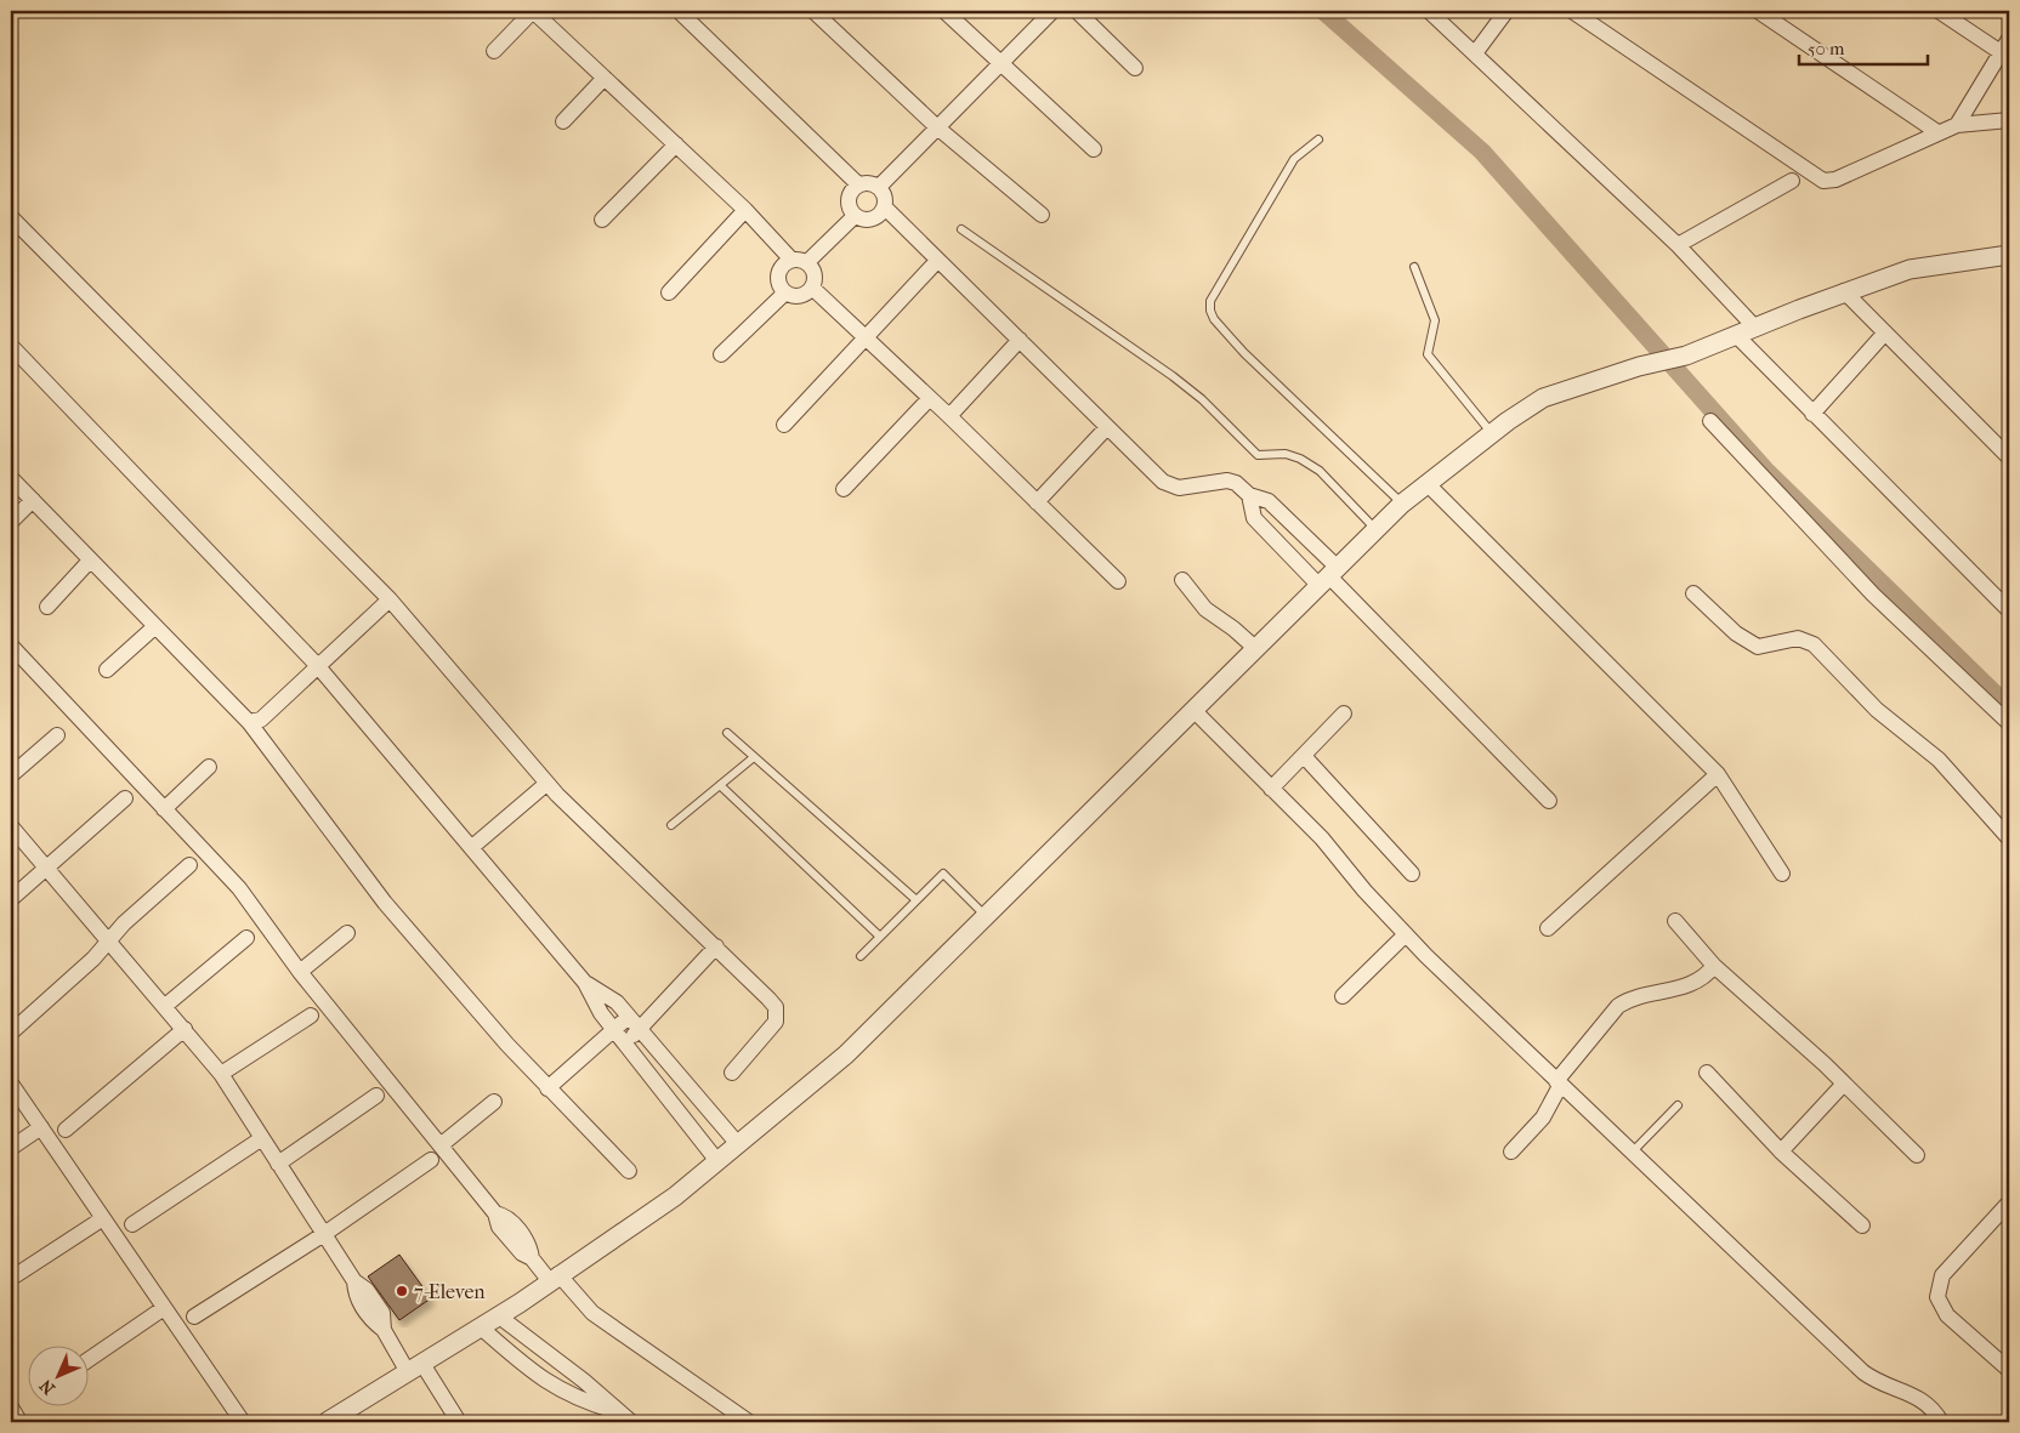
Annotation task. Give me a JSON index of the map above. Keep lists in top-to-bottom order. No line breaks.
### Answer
{"places":["7-Eleven"],"scale_bar":"50 m","north":"bottom left"}
